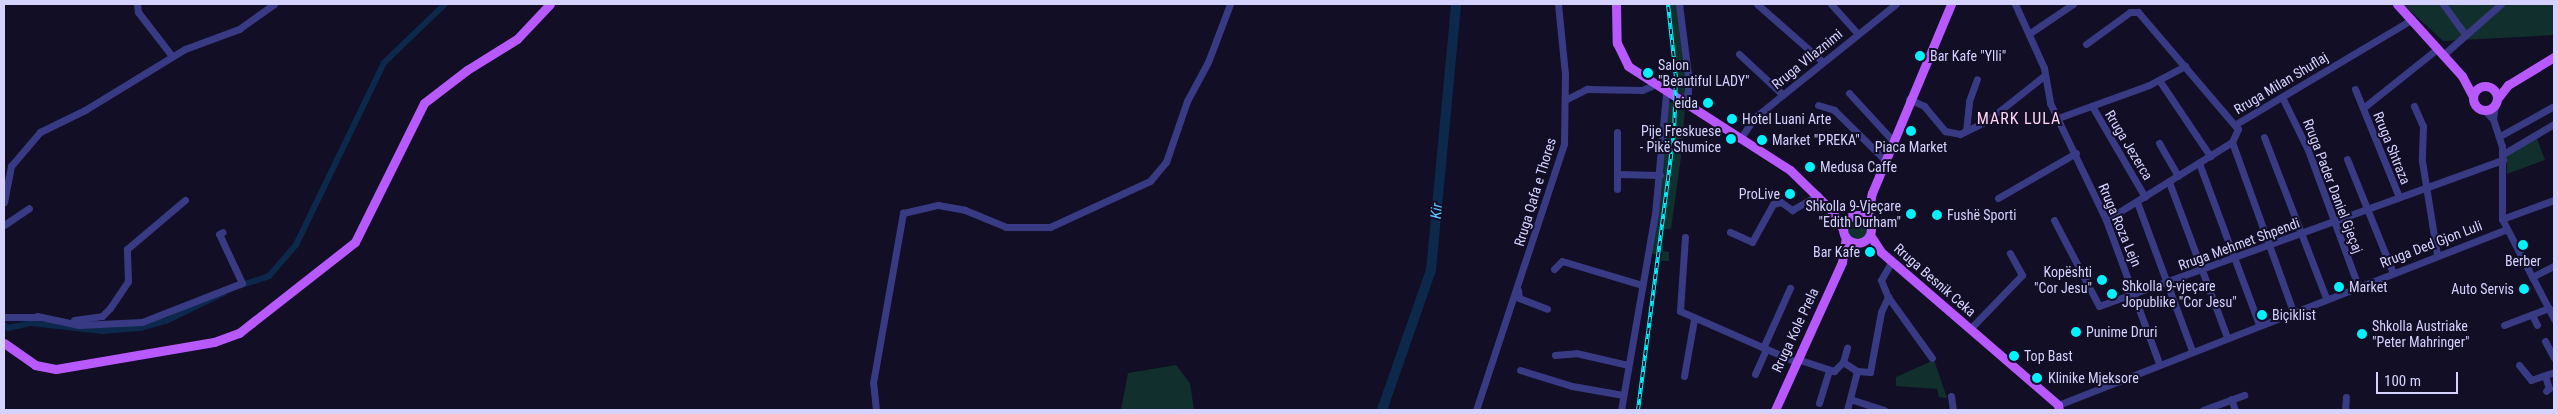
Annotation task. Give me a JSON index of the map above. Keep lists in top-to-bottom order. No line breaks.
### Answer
{"streets":{"main road":["Rruga Besnik Ceka","Rruga Kole Prela"],"street":["Rruga Vllaznimi","Rruga Milan Shuflaj","Rruga Jezerca","Rruga Shtraza","Rruga Pader Daniel Gjeçaj","Rruga Qafa e Thores","Rruga Roza Lejn","Rruga Mehmet Shpendi","Rruga Ded Gjon Luli"]},"crossings":[["Rruga Milan Shuflaj","Rruga Pader Daniel Gjeçaj"],["Rruga Shtraza","Rruga Mehmet Shpendi"],["Rruga Pader Daniel Gjeçaj","Rruga Mehmet Shpendi"],["Rruga Pader Daniel Gjeçaj","Rruga Ded Gjon Luli"],["Rruga Roza Lejn","Rruga Mehmet Shpendi"],["Rruga Roza Lejn","Rruga Ded Gjon Luli"],["Rruga Ded Gjon Luli","Rruga Besnik Ceka"],["Rruga Besnik Ceka","Rruga Kole Prela"]],"districts":["MARK LULA"],"water":["Kir"],"places":["Bar Kafe \"Ylli\"","Salon \"Beautiful LADY\"","eida","Hotel Luani Arte","Piaca Market","Pije Freskuese - Pikë Shumice","Market \"PREKA\"","Medusa Caffe","ProLive","Shkolla 9-Vjeçare \"Edith Durham\"","Fushë Sporti","Berber","Bar Kafe","Kopështi \"Cor Jesu\"","Market","Auto Servis","Shkolla 9-vjeçare Jopublike \"Cor Jesu\"","Biçiklist","Punime Druri","Shkolla Austriake \"Peter Mahringer\"","Top Bast","Klinike Mjeksore"],"scale_bar":"100 m"}
